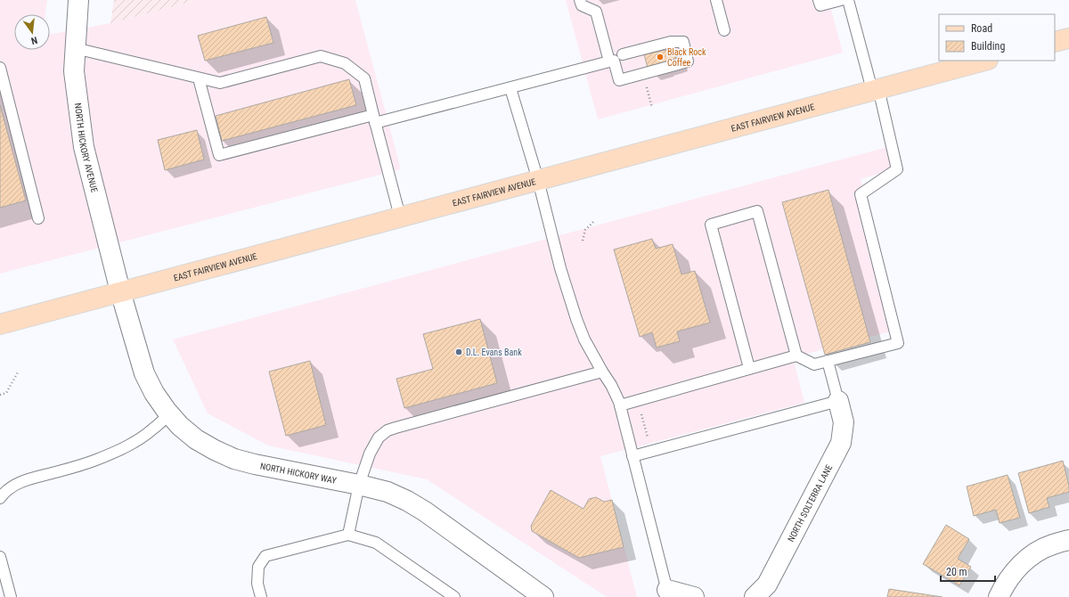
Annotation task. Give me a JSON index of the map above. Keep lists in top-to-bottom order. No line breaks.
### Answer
{"streets":{"main road":["EAST FAIRVIEW AVENUE"],"street":["NORTH HICKORY AVENUE","NORTH HICKORY WAY","NORTH SOLTERRA LANE"]},"crossings":[["EAST FAIRVIEW AVENUE","NORTH HICKORY AVENUE"],["EAST FAIRVIEW AVENUE","NORTH HICKORY WAY"],["NORTH HICKORY AVENUE","NORTH HICKORY WAY"]],"places":["Black Rock Coffee","D.L. Evans Bank"],"legend":["Road","Building"],"scale_bar":"20 m","north":"bottom"}
